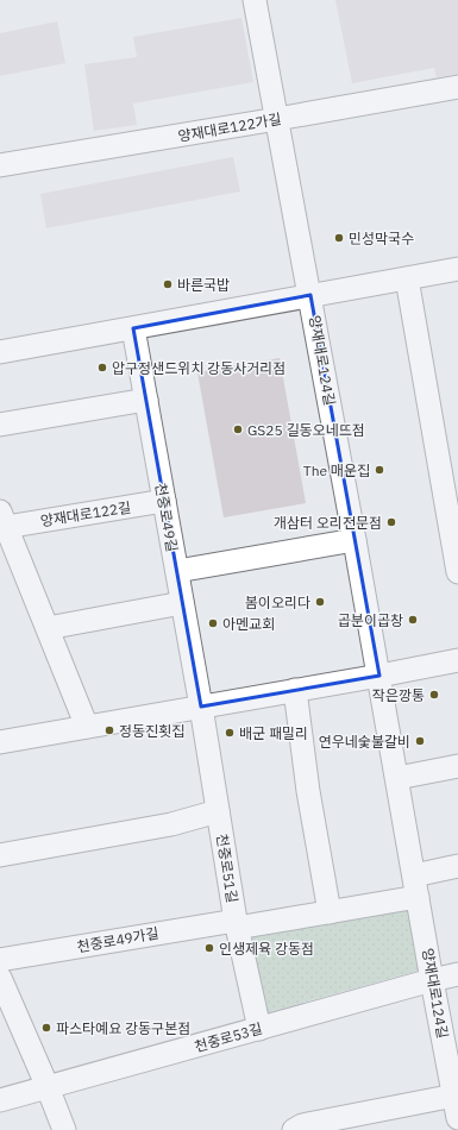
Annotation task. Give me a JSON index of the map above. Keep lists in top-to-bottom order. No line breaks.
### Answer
{"streets":{"street":["양재대로122가길","양재대로124길","양재대로122길","천중로49길","천중로51길","천중로49가길","천중로53길"]},"crossings":[["양재대로122가길","양재대로124길"],["양재대로124길","천중로53길"],["양재대로122길","천중로49길"],["천중로49길","천중로51길"],["천중로51길","천중로49가길"],["천중로51길","천중로53길"]],"places":["민성막국수","바른국밥","압구정샌드위치 강동사거리점","GS25 길동오네뜨점","The 매운집","개삼터 오리전문점","봄이오리다","곱분이곱창","아멘교회","작은깡통","정동진횟집","배군 패밀리","연우네숯불갈비","인생제육 강동점","파스타예요 강동구본점"]}
